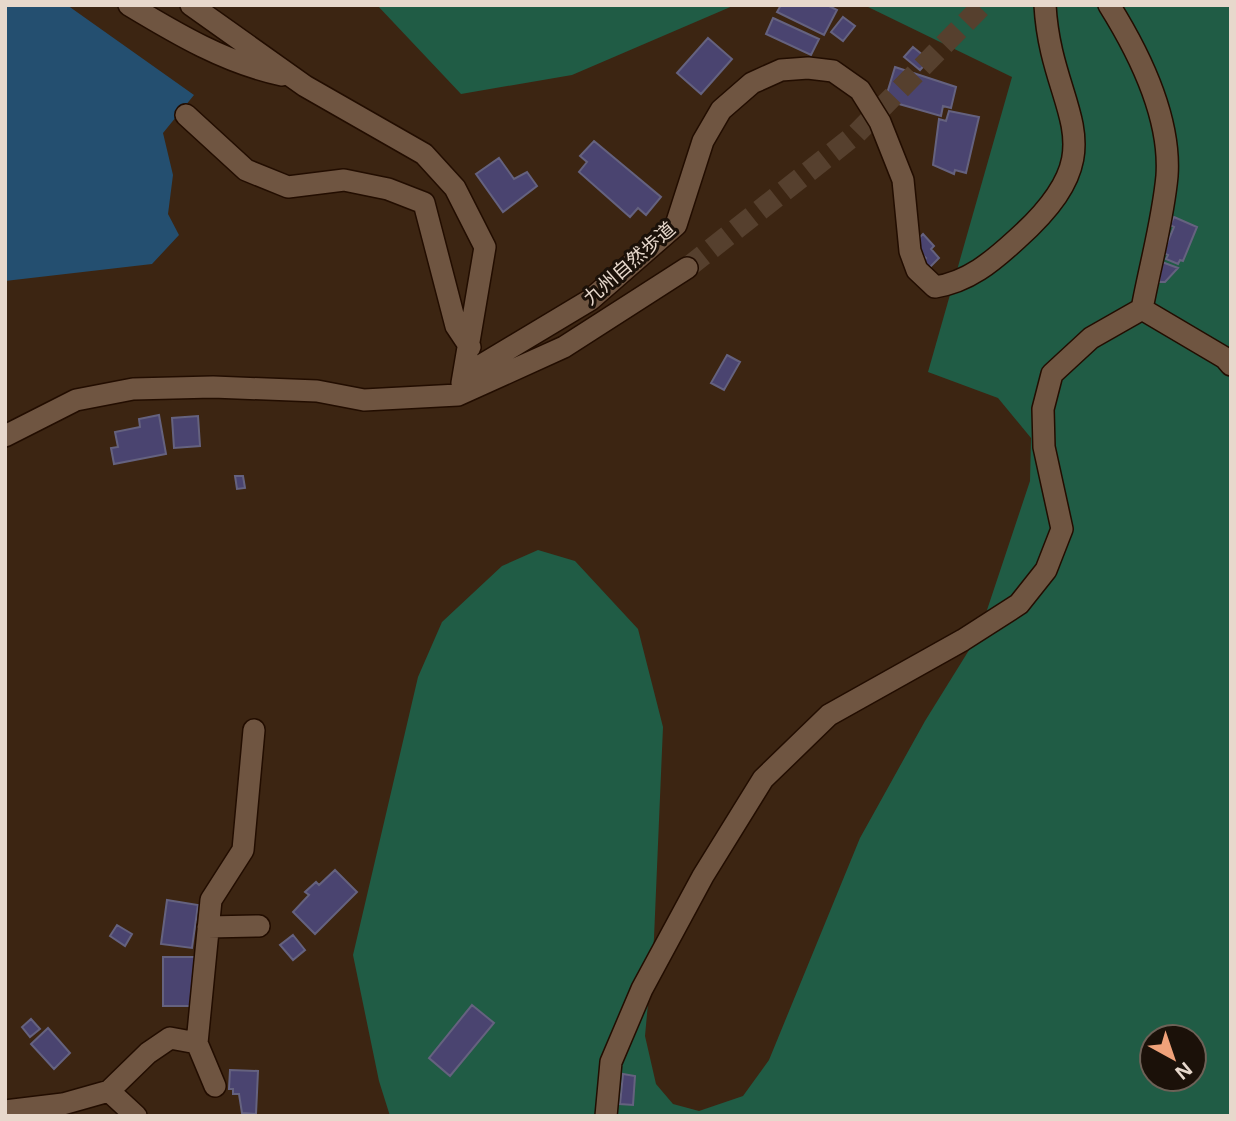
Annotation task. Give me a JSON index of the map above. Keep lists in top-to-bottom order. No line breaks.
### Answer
{"streets":{"street":["九州自然歩道"]},"north":"bottom right"}
